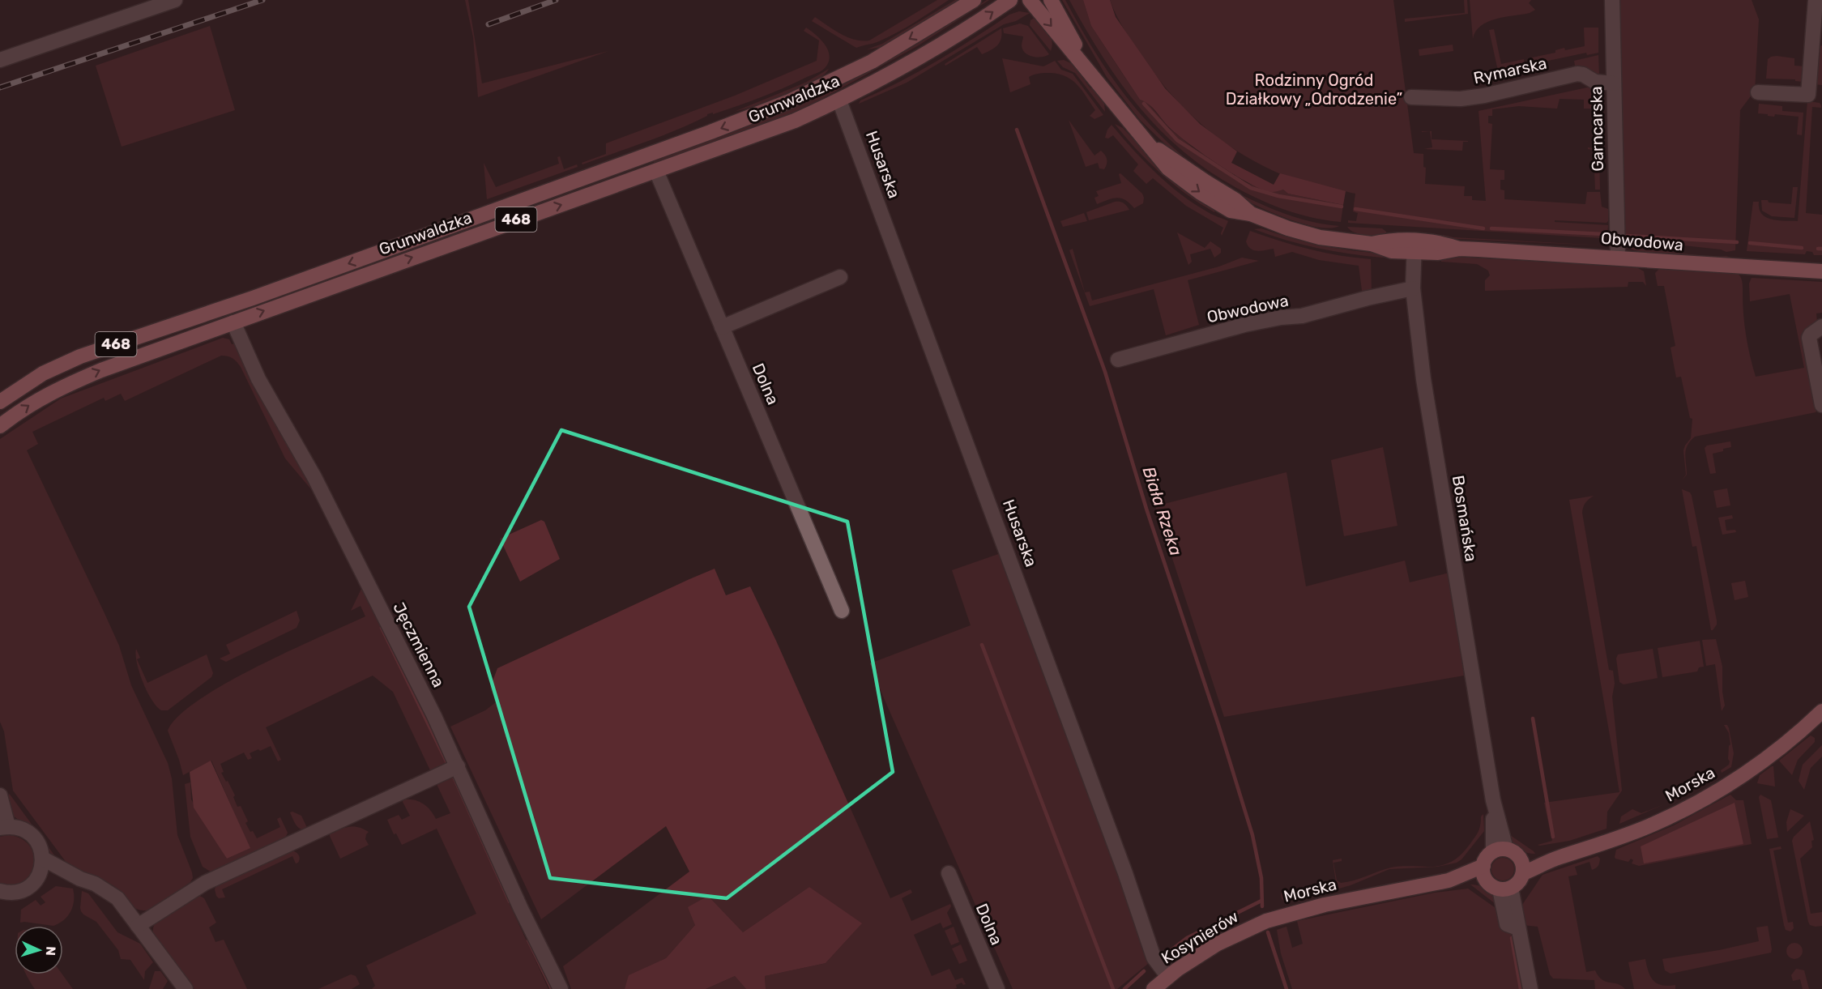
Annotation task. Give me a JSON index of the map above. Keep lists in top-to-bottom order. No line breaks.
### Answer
{"streets":{"main road":["Grunwaldzka","468","Obwodowa","Morska","Kosynierów"],"street":["Rymarska","Garncarska","Husarska","Dolna","Bosmańska","Jęczmienna"]},"crossings":[["Rymarska","Garncarska"],["Grunwaldzka","Husarska"],["Grunwaldzka","Dolna"],["Grunwaldzka","Jęczmienna"],["Garncarska","Obwodowa"],["Husarska","Kosynierów"],["Obwodowa","Bosmańska"],["Bosmańska","Morska"],["Morska","Kosynierów"]],"water":["Biała Rzeka"],"parks":["Rodzinny Ogród Działkowy „Odrodzenie”"],"north":"right"}
